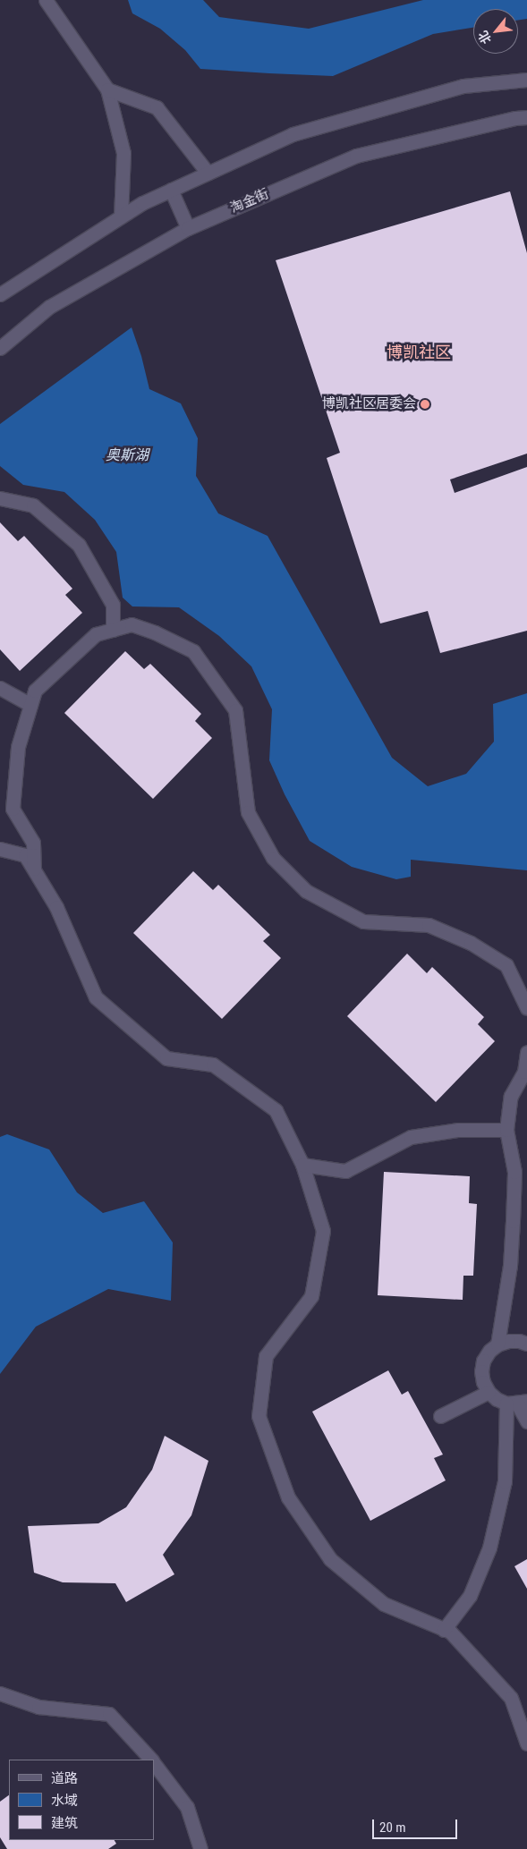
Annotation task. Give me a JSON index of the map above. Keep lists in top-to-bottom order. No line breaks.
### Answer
{"streets":{"street":["淘金街"]},"districts":["博凯社区"],"water":["奥斯湖"],"places":["博凯社区居委会"],"legend":["道路","水域","建筑"],"scale_bar":"20 m","north":"bottom left"}
